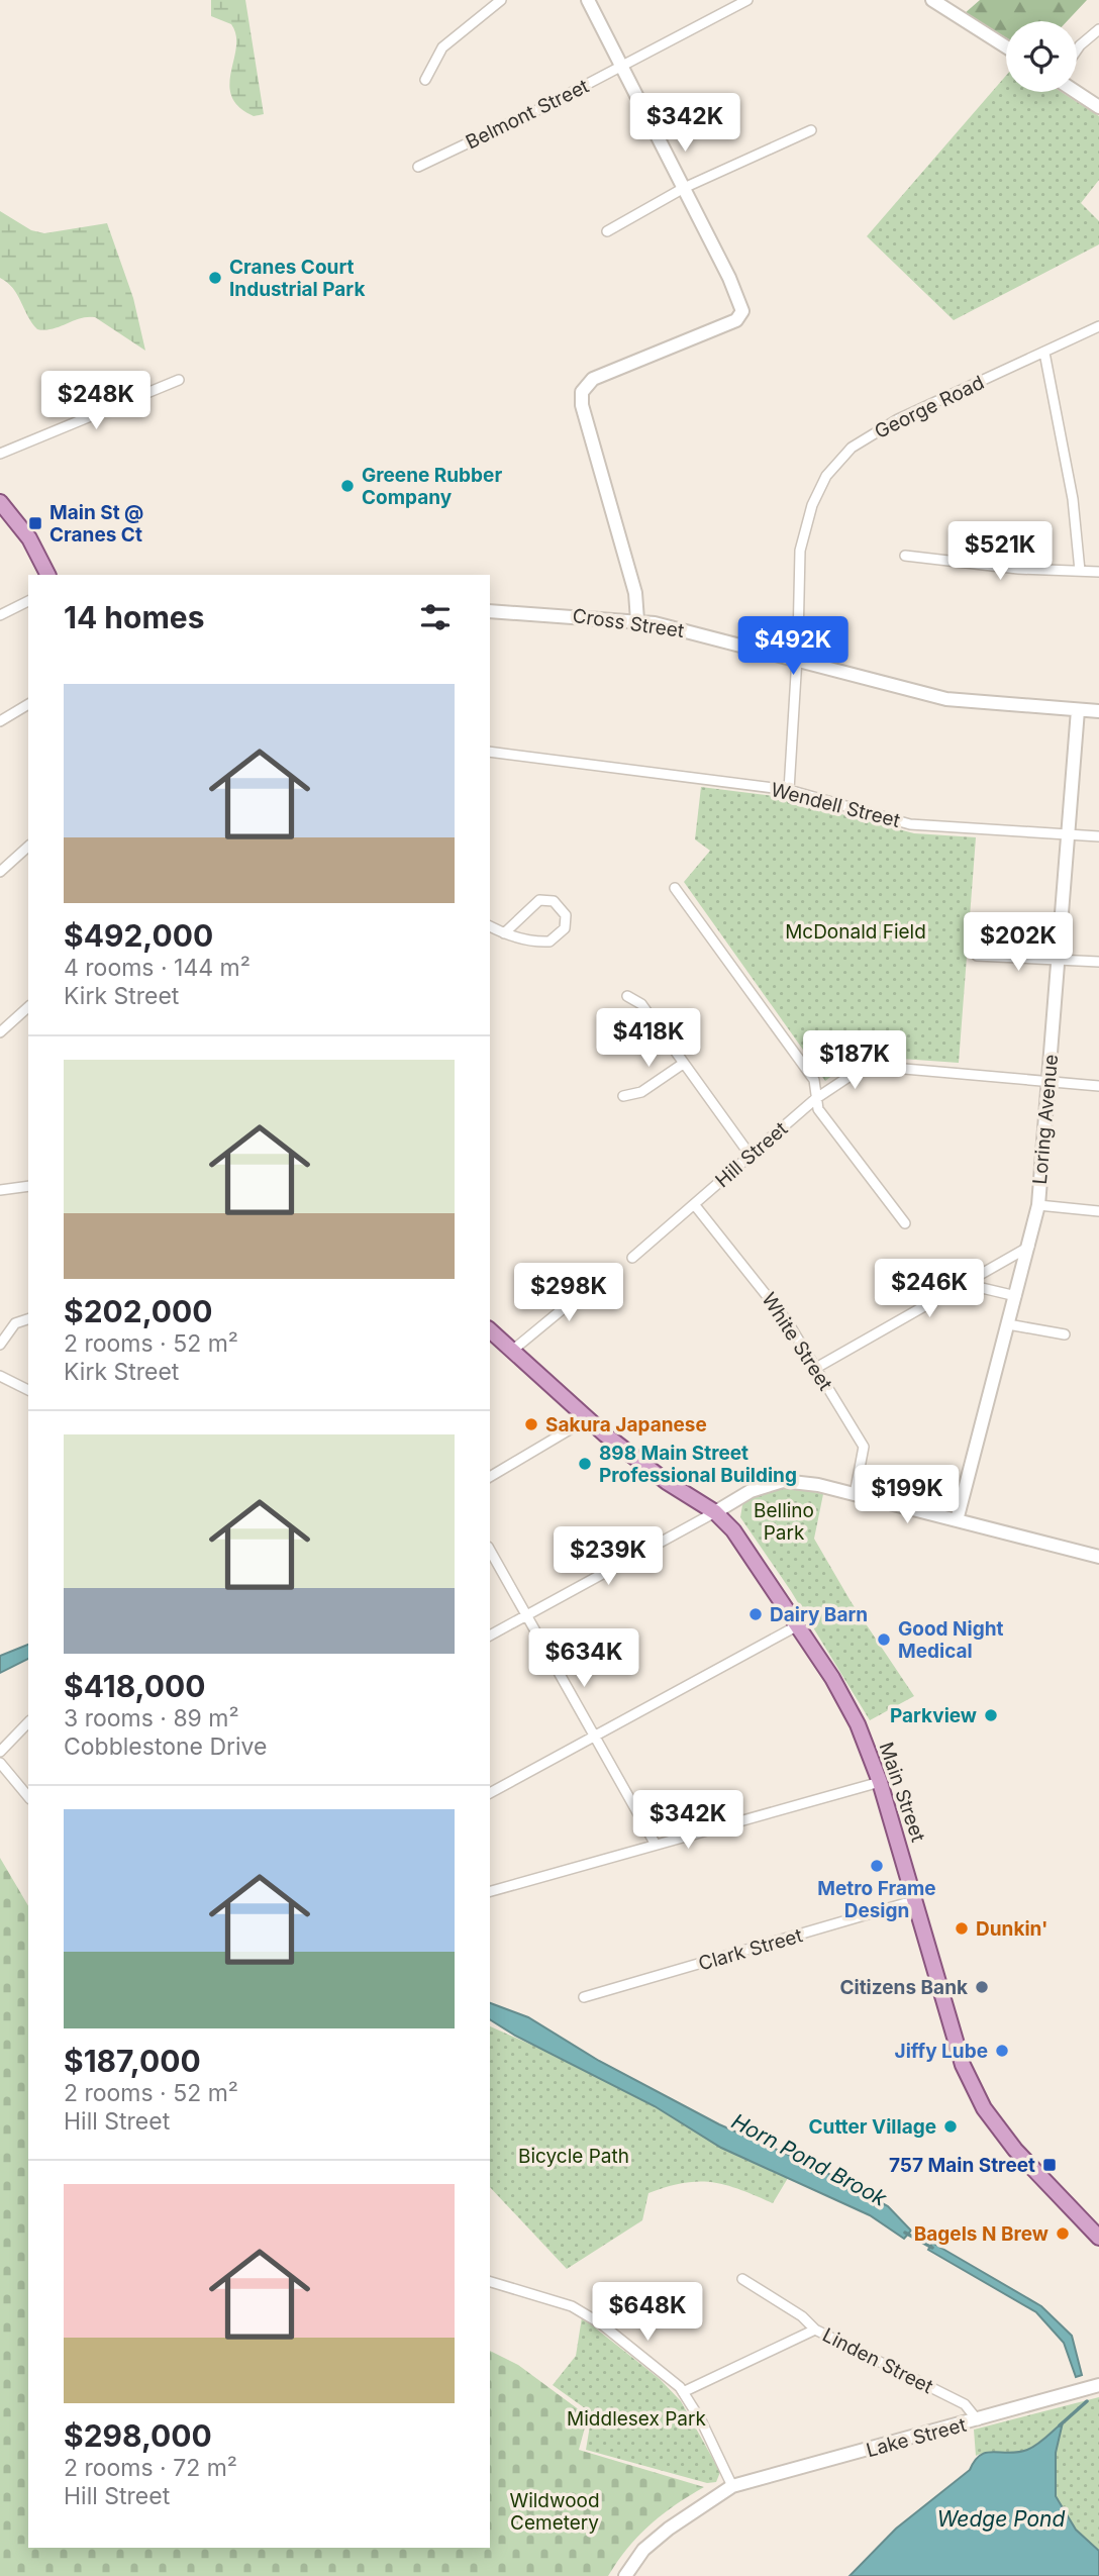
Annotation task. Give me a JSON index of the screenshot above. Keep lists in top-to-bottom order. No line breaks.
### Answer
{"streets":{"main road":["Main Street"],"street":["Belmont Street","George Road","Cross Street","Wendell Street","Loring Avenue","Hill Street","White Street","Clark Street","Linden Street","Lake Street"]},"crossings":[["George Road","Cross Street"],["George Road","Wendell Street"],["Cross Street","Loring Avenue"],["Wendell Street","Loring Avenue"],["Loring Avenue","Hill Street"],["Hill Street","White Street"],["Main Street","Clark Street"],["Linden Street","Lake Street"]],"water":["Horn Pond Brook","Wedge Pond"],"parks":["McDonald Field","Bellino Park","Bicycle Path","Middlesex Park","Wildwood Cemetery"],"places":{"other":["Cranes Court Industrial Park","Greene Rubber Company","Sakura Japanese","898 Main Street Professional Building","Dairy Barn","Good Night Medical","Parkview","Metro Frame Design","Dunkin'","Citizens Bank","Jiffy Lube","Cutter Village","Bagels N Brew"],"transit":["Main St @ Cranes Ct","757 Main Street"]},"page":{"price":["$342K","$248K","$521K","$492K","$202K","$418K","$187K","$246K","$298K","$199K","$239K","$634K","$342K","$648K"],"heading":"14 homes","list":[{"name":"$492,000","note":"4 rooms · 144 m² · Kirk Street"},{"name":"$202,000","note":"2 rooms · 52 m² · Kirk Street"},{"name":"$418,000","note":"3 rooms · 89 m² · Cobblestone Drive"},{"name":"$187,000","note":"2 rooms · 52 m² · Hill Street"},{"name":"$298,000","note":"2 rooms · 72 m² · Hill Street"}]}}
